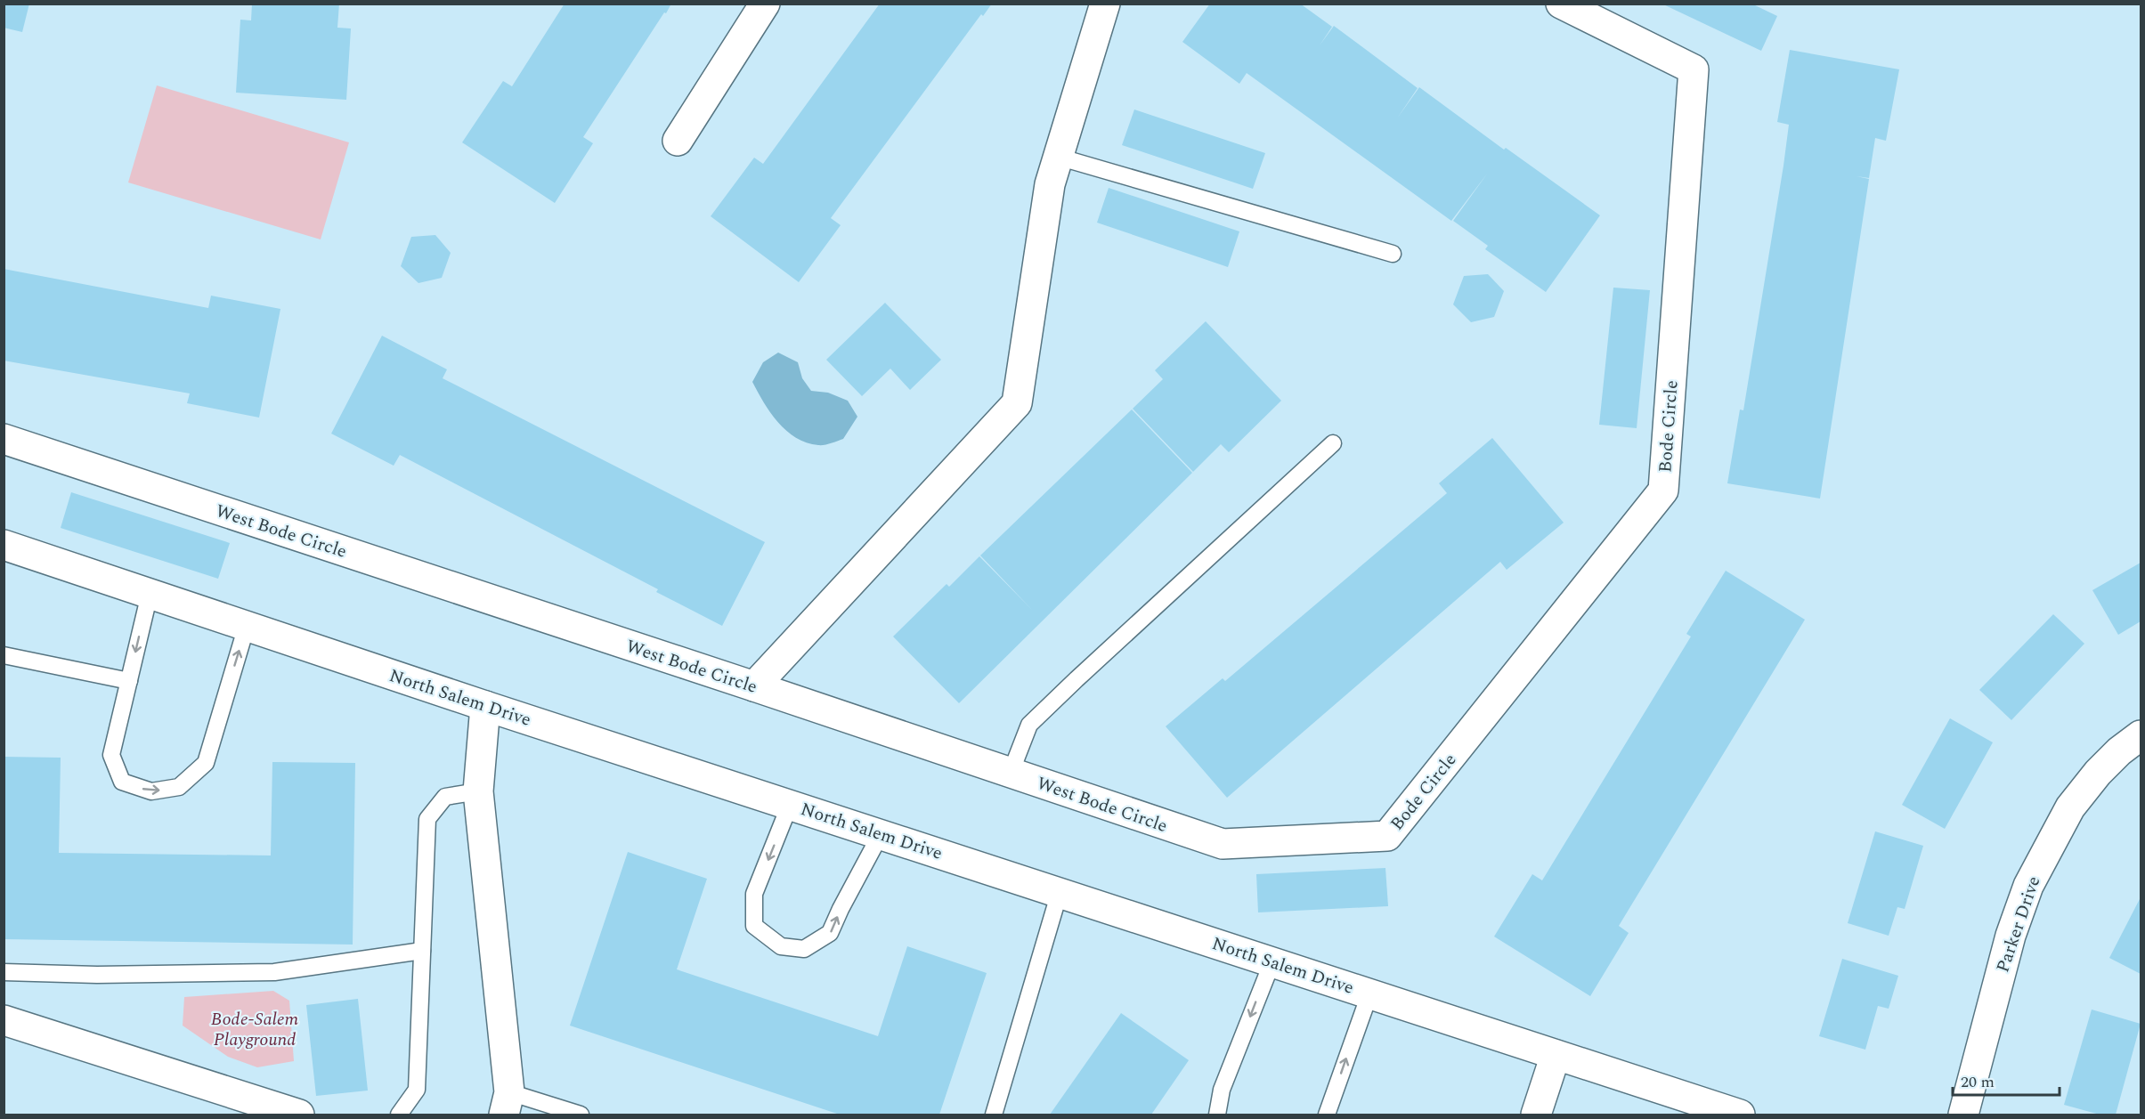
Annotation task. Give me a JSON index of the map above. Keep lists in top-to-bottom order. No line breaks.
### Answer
{"streets":{"street":["Bode Circle","West Bode Circle","North Salem Drive","Parker Drive"]},"crossings":[["Bode Circle","West Bode Circle"]],"parks":["Bode-Salem Playground"],"scale_bar":"20 m"}
